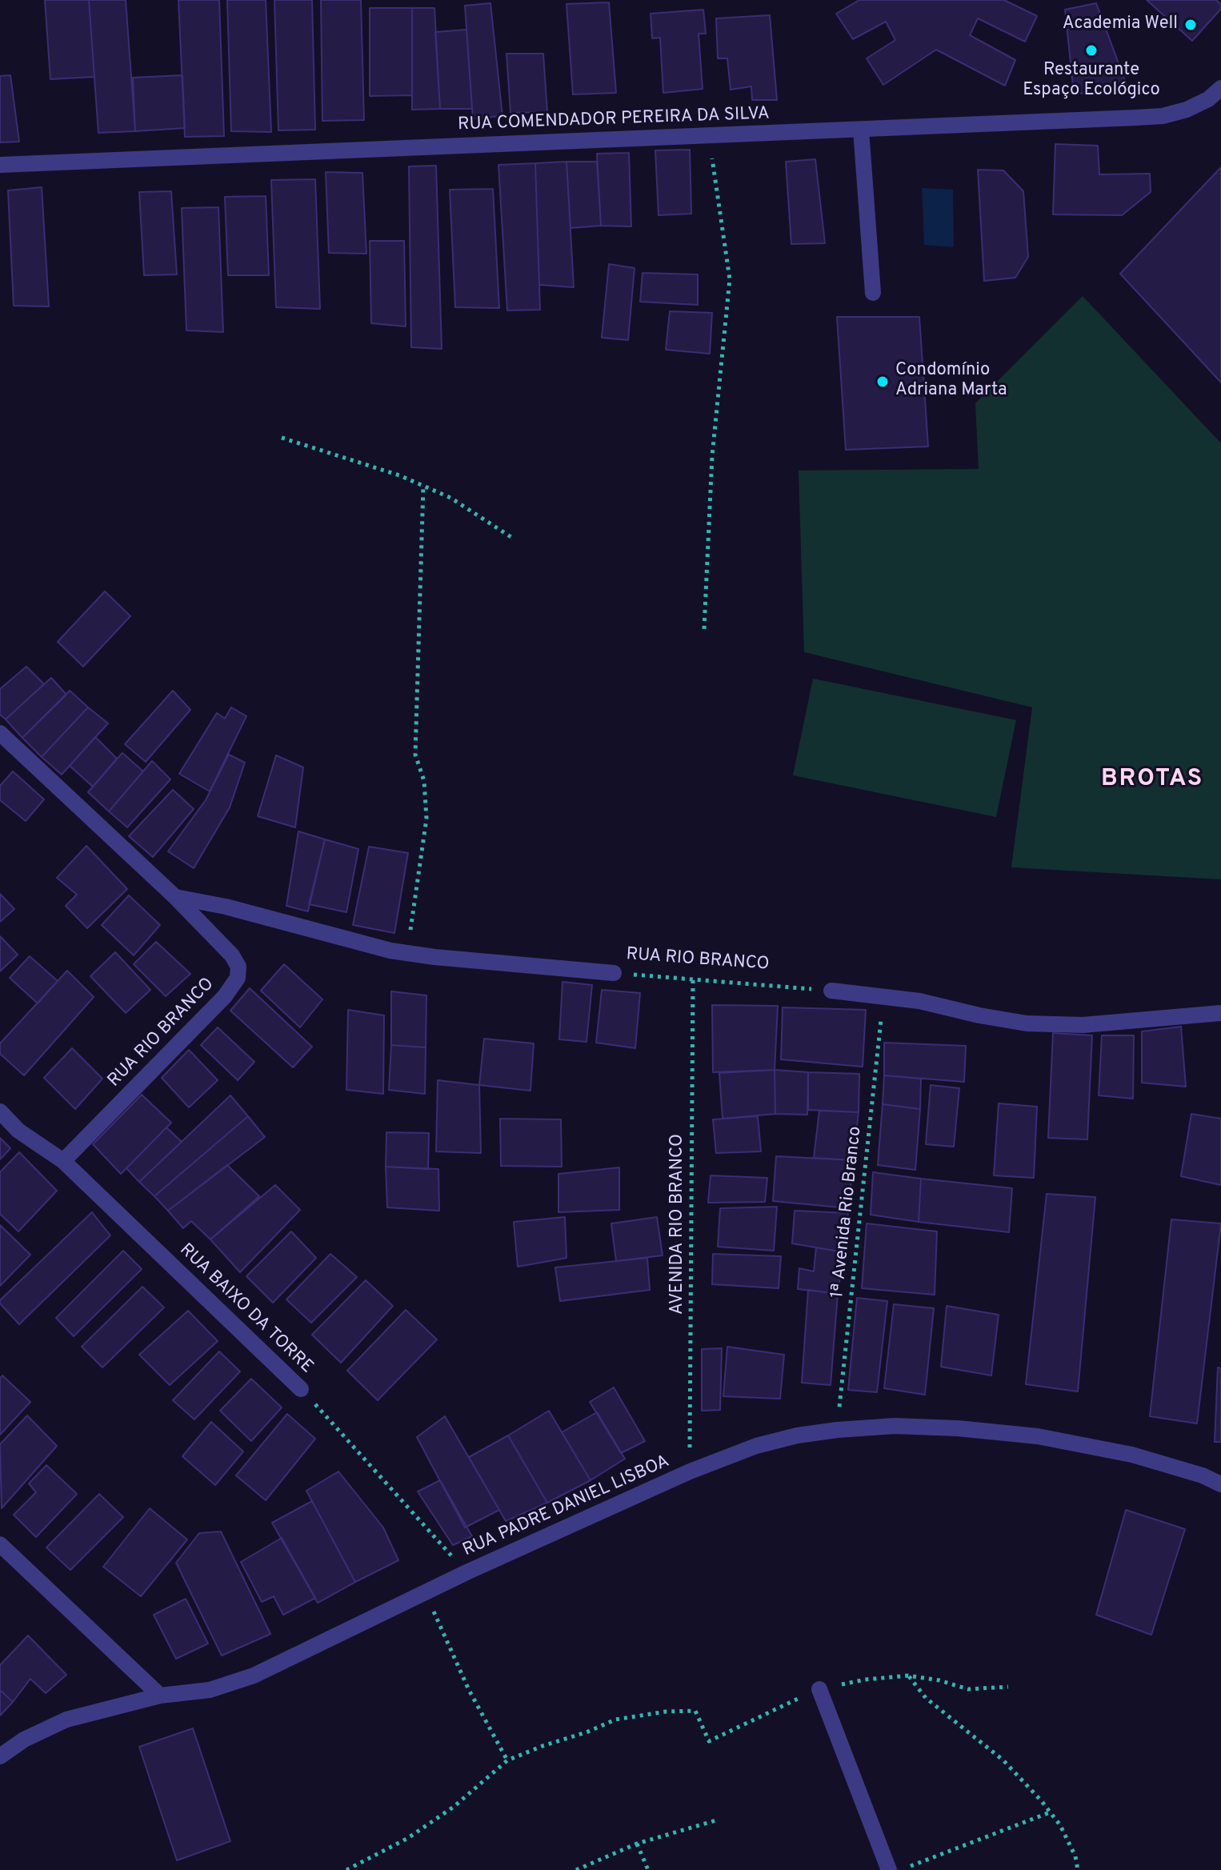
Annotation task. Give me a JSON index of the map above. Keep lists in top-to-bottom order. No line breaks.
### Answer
{"streets":{"street":["RUA COMENDADOR PEREIRA DA SILVA","RUA RIO BRANCO","RUA BAIXO DA TORRE","RUA PADRE DANIEL LISBOA"],"path":["1ª Avenida Rio Branco","AVENIDA RIO BRANCO"]},"crossings":[["RUA RIO BRANCO","AVENIDA RIO BRANCO"],["RUA RIO BRANCO","RUA BAIXO DA TORRE"],["1ª Avenida Rio Branco","RUA PADRE DANIEL LISBOA"],["AVENIDA RIO BRANCO","RUA PADRE DANIEL LISBOA"]],"districts":["BROTAS"],"places":["Academia Well","Restaurante Espaço Ecológico","Condomínio Adriana Marta"]}
